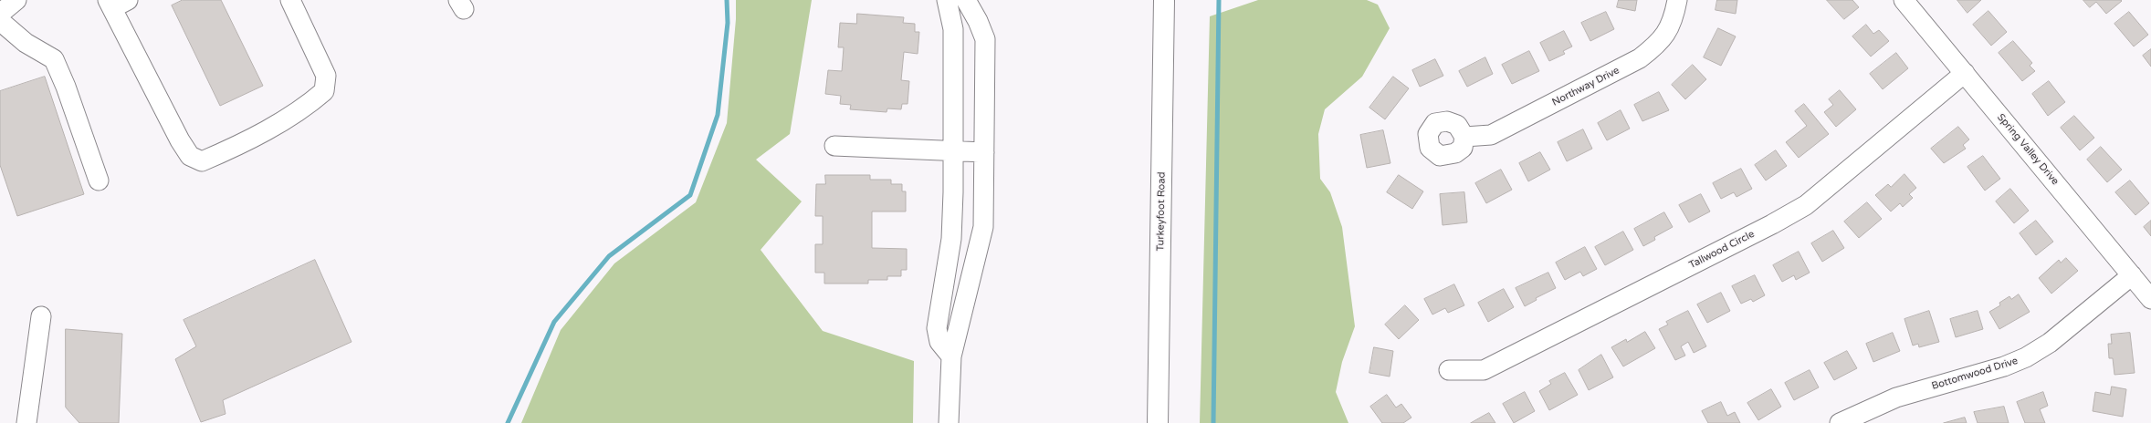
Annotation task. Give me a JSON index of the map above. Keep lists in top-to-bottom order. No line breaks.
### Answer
{"streets":{"main road":["Turkeyfoot Road"],"street":["Northway Drive","Spring Valley Drive","Tallwood Circle","Bottomwood Drive"]},"crossings":[["Spring Valley Drive","Tallwood Circle"],["Spring Valley Drive","Bottomwood Drive"]]}
